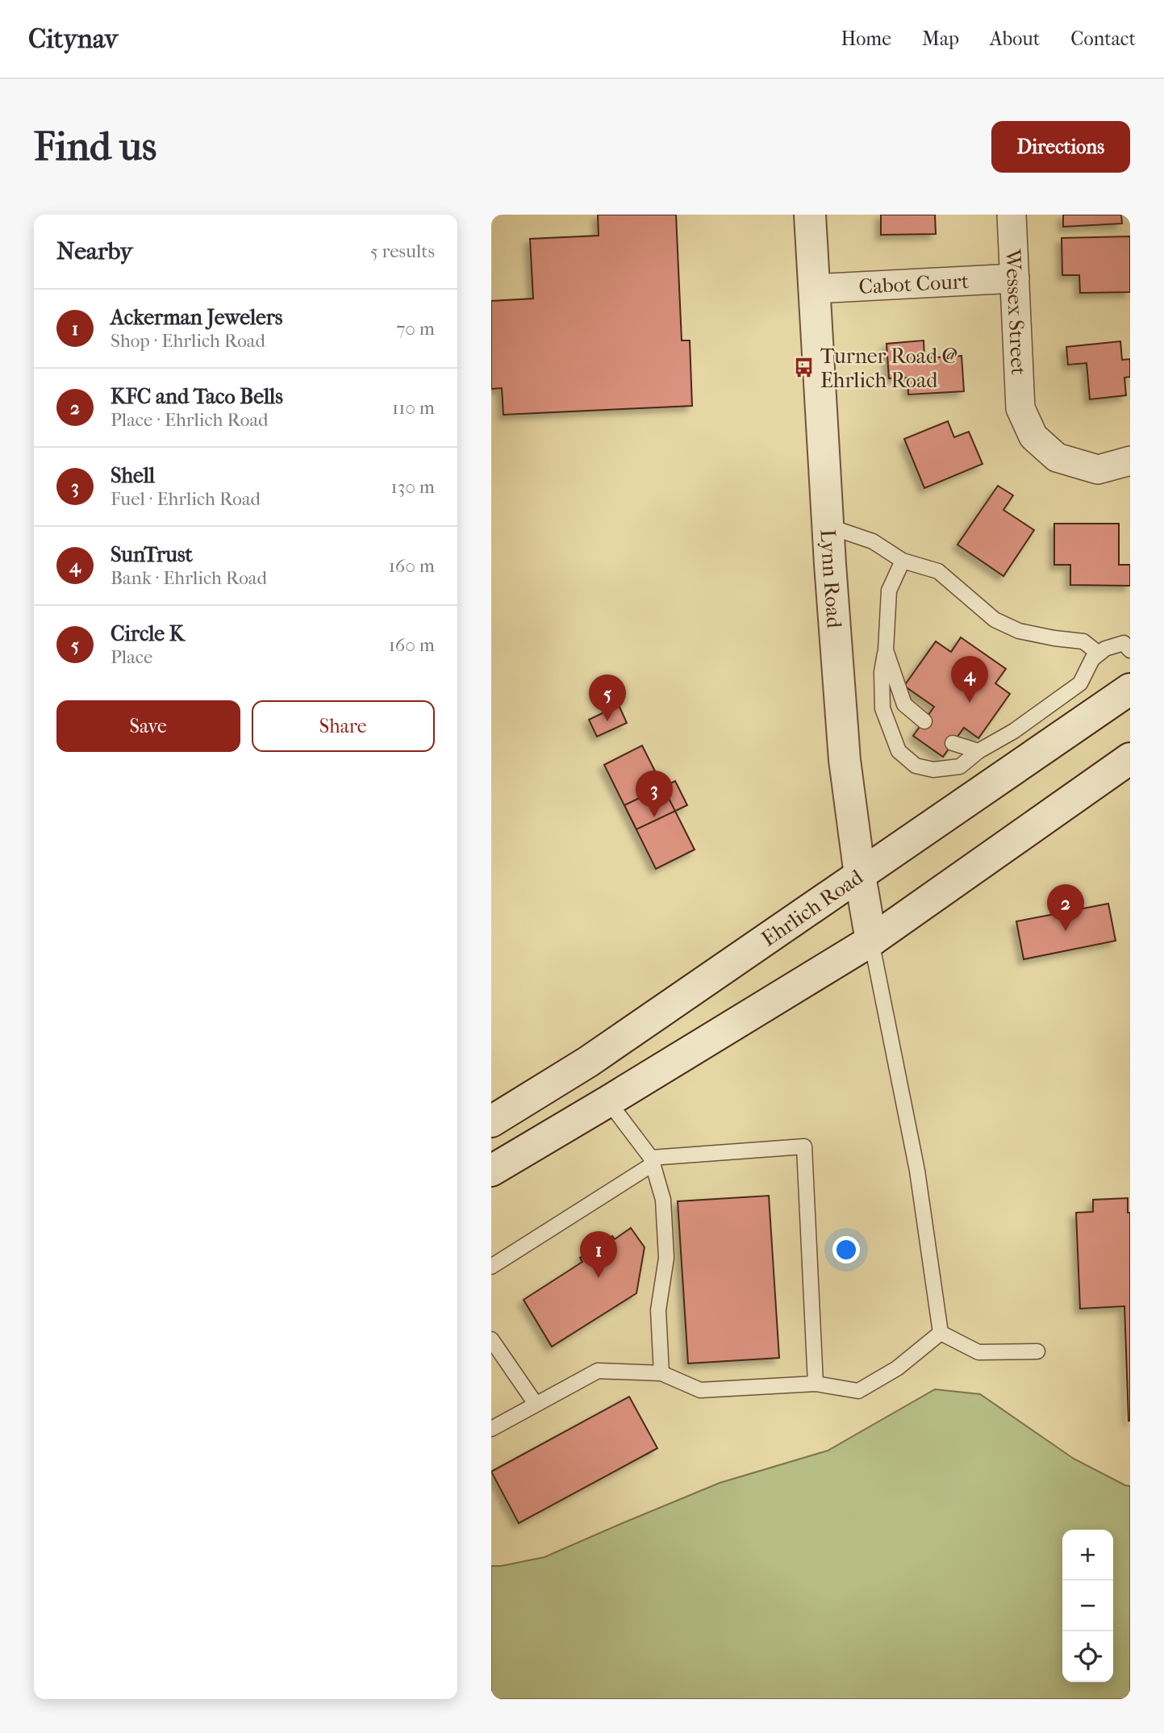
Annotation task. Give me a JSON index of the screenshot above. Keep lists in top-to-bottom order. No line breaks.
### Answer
{"streets":{"main road":["Lynn Road","Ehrlich Road"],"street":["Cabot Court","Wessex Street"]},"crossings":[["Cabot Court","Wessex Street"],["Cabot Court","Lynn Road"],["Lynn Road","Ehrlich Road"]],"places":{"bus stop":["Turner Road @ Ehrlich Road"]},"page":{"header":"Citynav","nav":["Home","Map","About","Contact"],"buttons":["Directions",["Save","Share"]],"title":"Find us","heading":["Nearby","5 results"],"list":[{"mark":"1","name":"Ackerman Jewelers","note":"Shop · Ehrlich Road","value":"70 m"},{"mark":"2","name":"KFC and Taco Bells","note":"Place · Ehrlich Road","value":"110 m"},{"mark":"3","name":"Shell","note":"Fuel · Ehrlich Road","value":"130 m"},{"mark":"4","name":"SunTrust","note":"Bank · Ehrlich Road","value":"160 m"},{"mark":"5","name":"Circle K","note":"Place","value":"160 m"}],"pins":["4","5","3","2","1"],"map_buttons":["+","−"]}}
